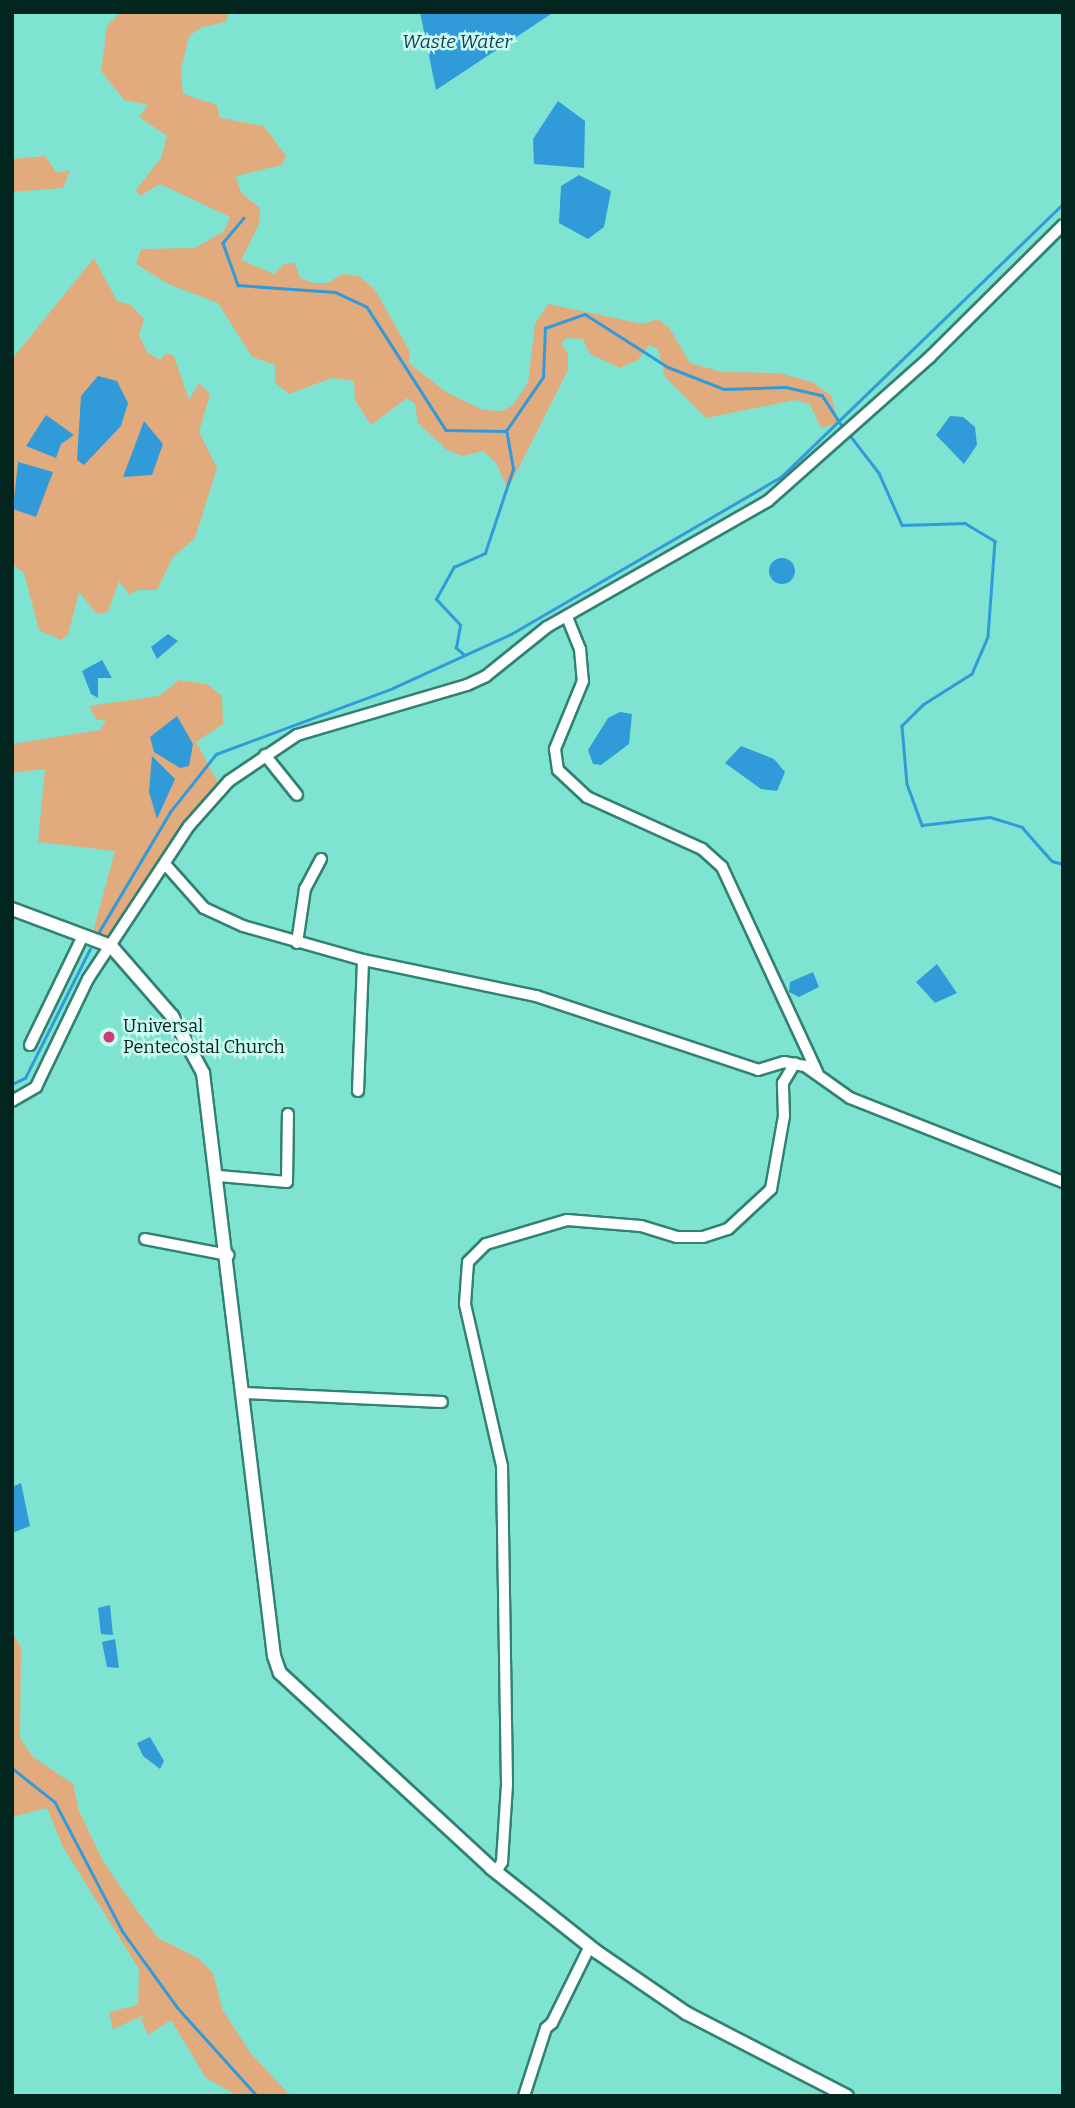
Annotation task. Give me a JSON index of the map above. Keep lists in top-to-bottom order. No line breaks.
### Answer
{"water":["Waste Water"],"places":["Universal Pentecostal Church"]}
